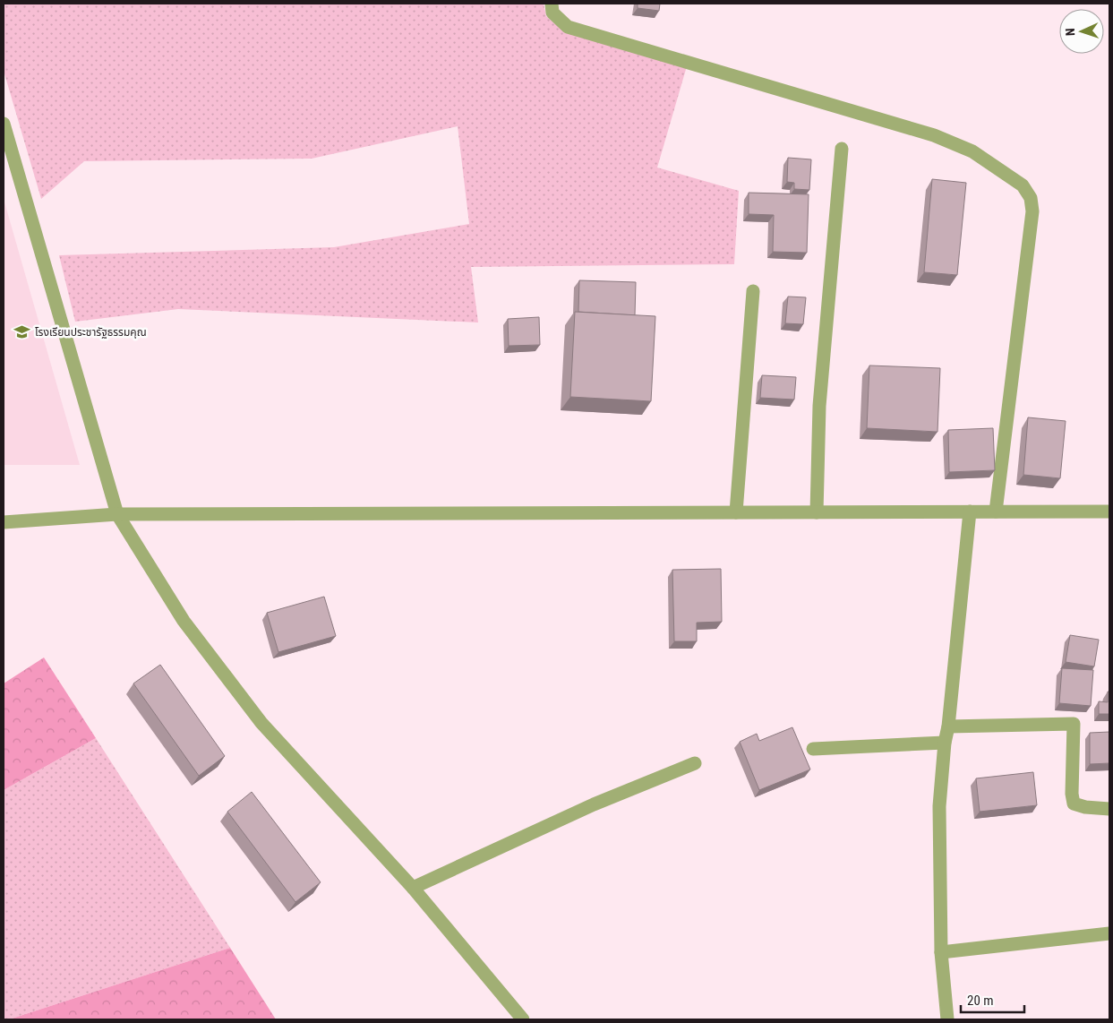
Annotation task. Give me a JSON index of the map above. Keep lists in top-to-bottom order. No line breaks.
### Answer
{"places":{"school or university":["โรงเรียนประชารัฐธรรมคุณ"]},"scale_bar":"20 m","north":"left"}
